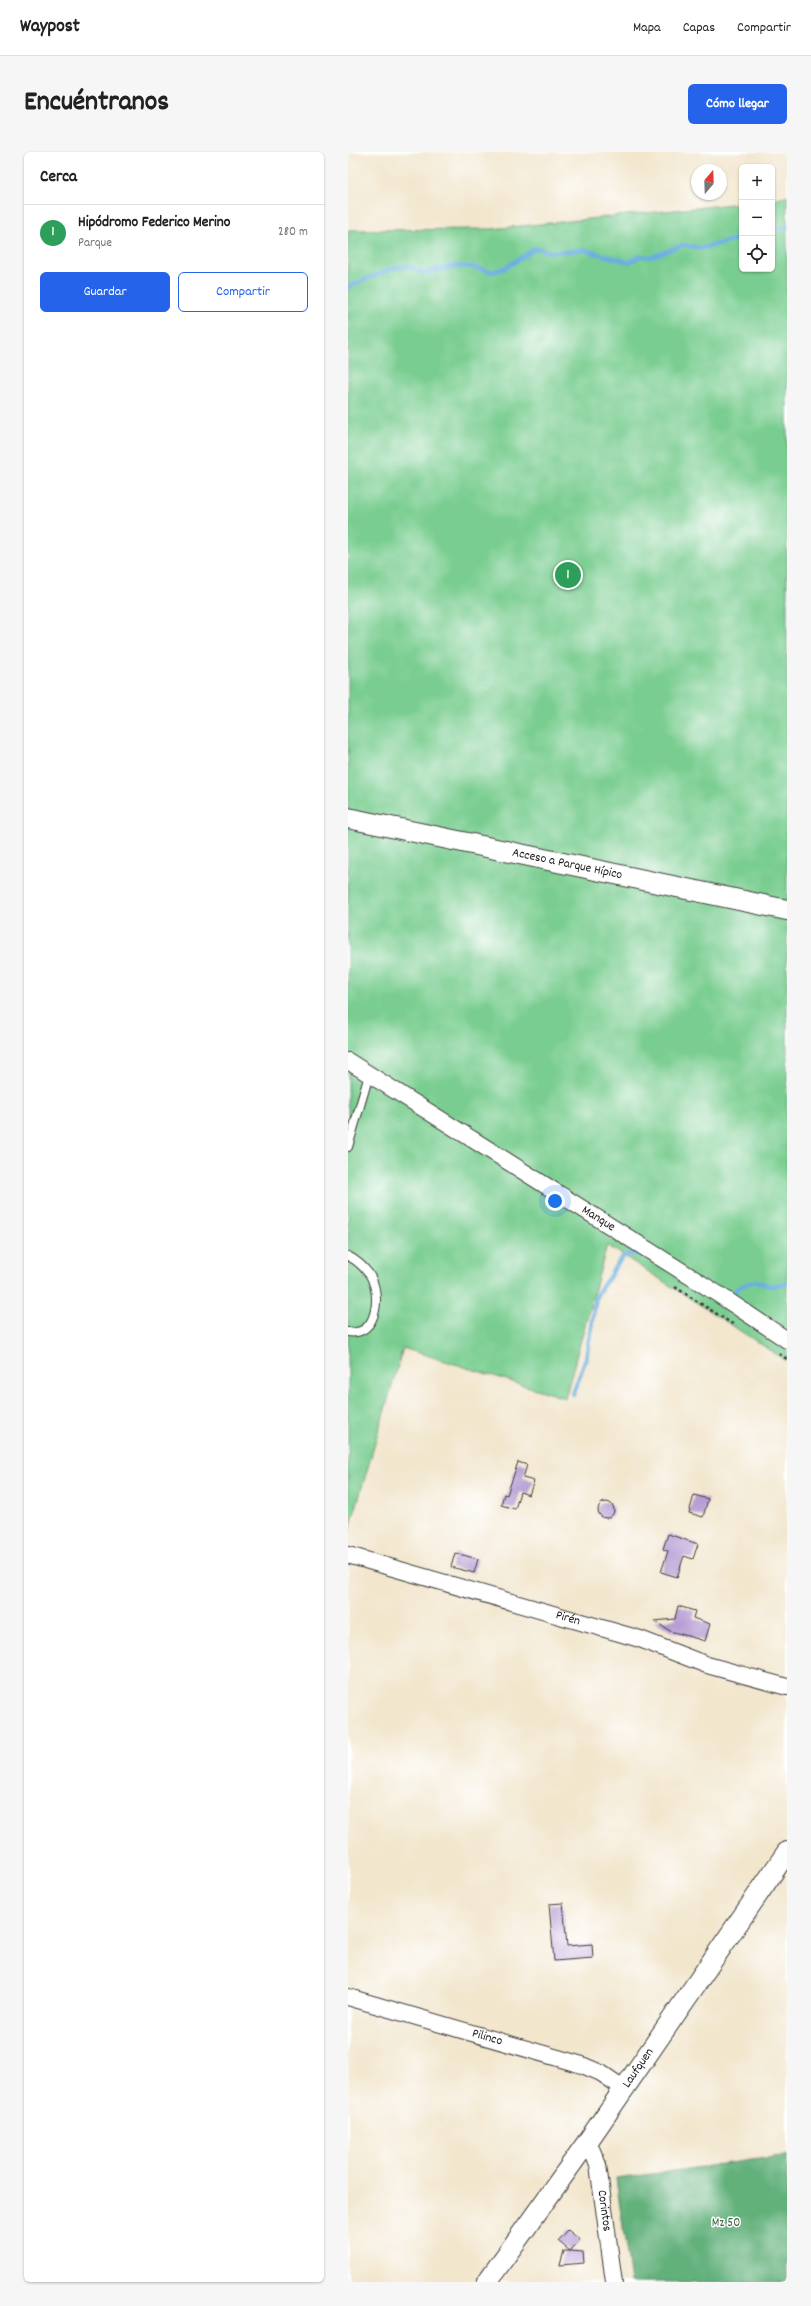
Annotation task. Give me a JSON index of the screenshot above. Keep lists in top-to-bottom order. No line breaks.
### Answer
{"streets":{"street":["Acceso a Parque Hípico","Manque","Pirén","Pilinco","Laufquen","Corintos"]},"crossings":[["Pilinco","Laufquen"],["Laufquen","Corintos"]],"parks":["Mz 50"],"north":"top","page":{"header":"Waypost","nav":["Mapa","Capas","Compartir"],"title":"Encuéntranos","buttons":["Cómo llegar",["Guardar","Compartir"]],"heading":"Cerca","map_buttons":["+","−"],"list":[{"mark":"1","name":"Hipódromo Federico Merino","note":"Parque","value":"280 m"}],"pins":"1"}}
